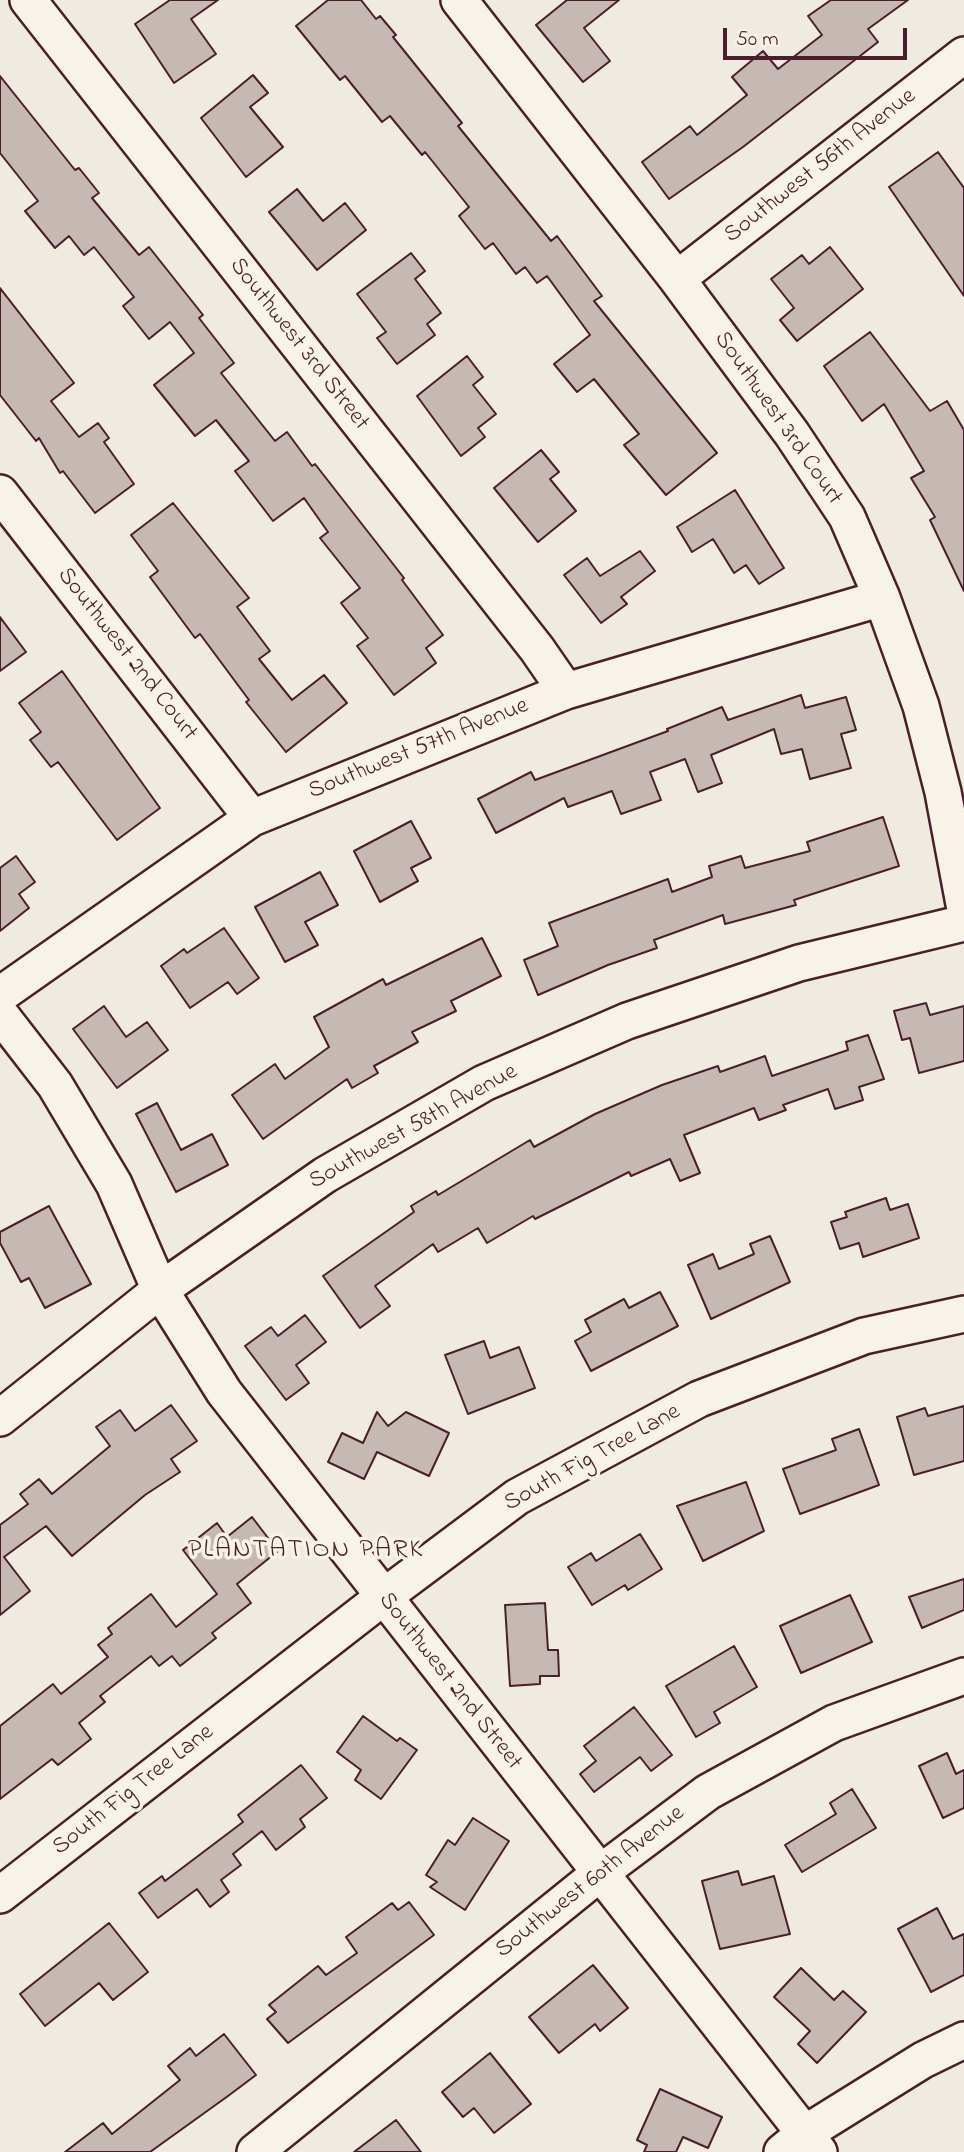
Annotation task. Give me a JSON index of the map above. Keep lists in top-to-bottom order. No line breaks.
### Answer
{"streets":{"street":["Southwest 56th Avenue","Southwest 3rd Street","Southwest 3rd Court","Southwest 2nd Court","Southwest 57th Avenue","Southwest 58th Avenue","South Fig Tree Lane","Southwest 2nd Street","Southwest 60th Avenue"]},"crossings":[["Southwest 56th Avenue","Southwest 3rd Court"],["Southwest 3rd Street","Southwest 57th Avenue"],["Southwest 3rd Court","Southwest 57th Avenue"],["Southwest 2nd Court","Southwest 57th Avenue"],["Southwest 58th Avenue","Southwest 2nd Street"],["South Fig Tree Lane","Southwest 2nd Street"],["Southwest 2nd Street","Southwest 60th Avenue"]],"districts":["PLANTATION PARK"],"scale_bar":"50 m"}
